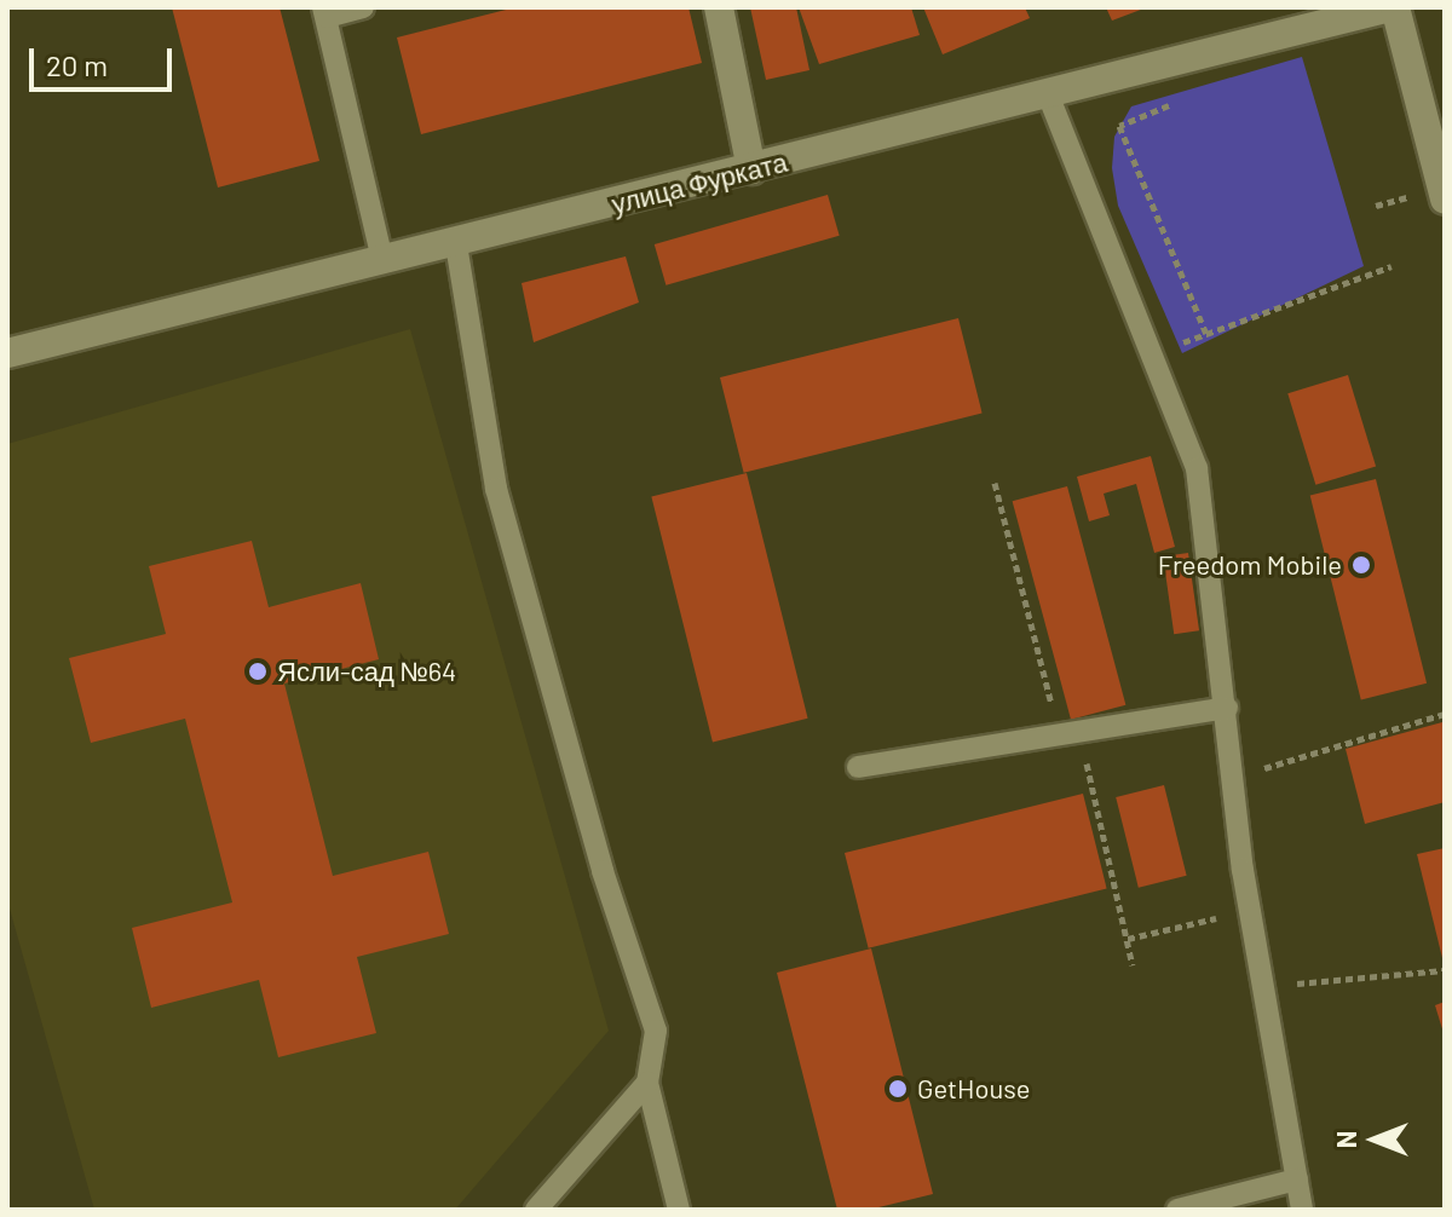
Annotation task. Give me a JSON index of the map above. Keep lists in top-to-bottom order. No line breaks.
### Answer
{"streets":{"street":["улица Фурката"]},"places":["Freedom Mobile","Ясли-сад №64","GetHouse"],"scale_bar":"20 m","north":"left"}
